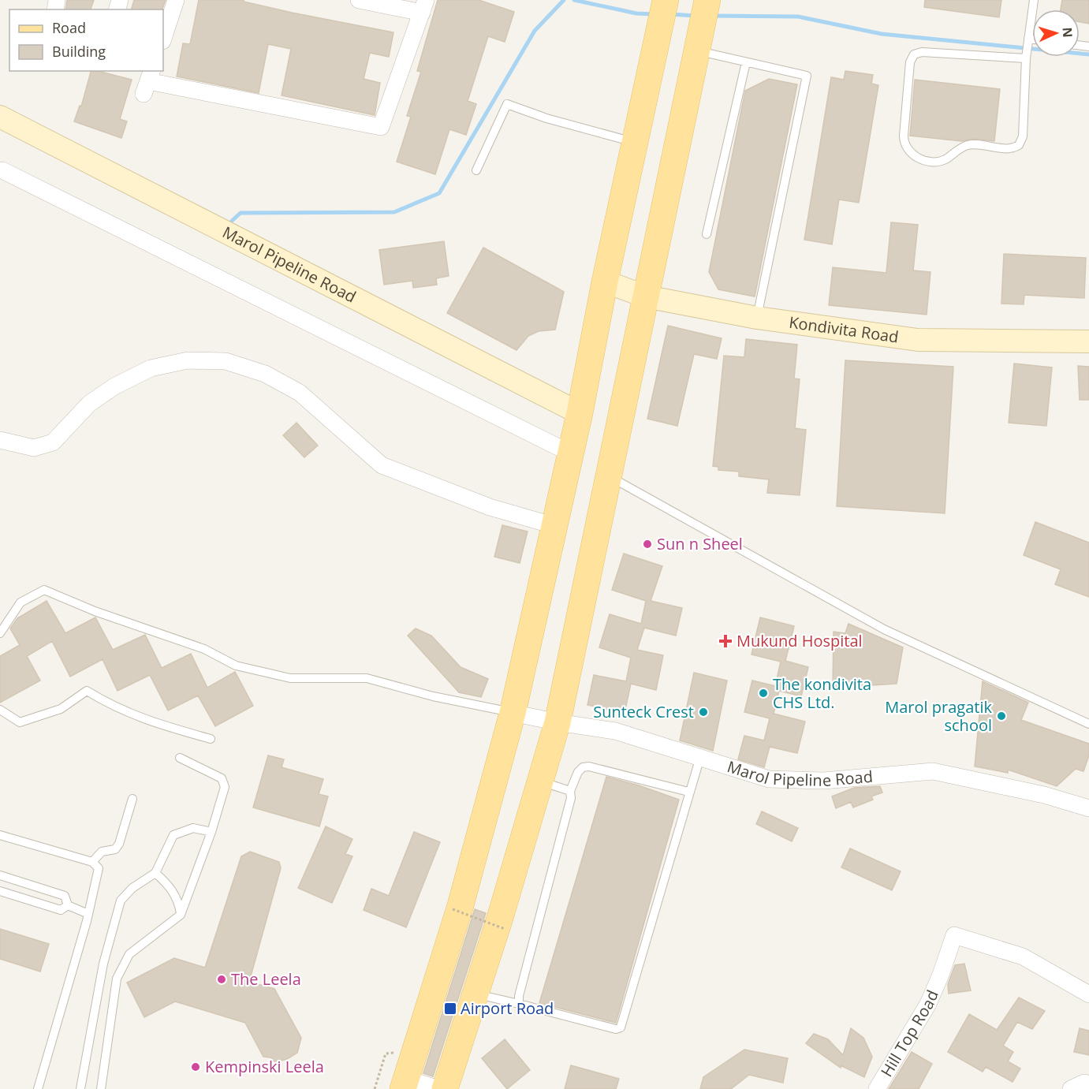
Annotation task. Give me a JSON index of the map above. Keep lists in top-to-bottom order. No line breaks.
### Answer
{"streets":{"street":["Marol Pipeline Road","Kondivita Road","Hill Top Road"]},"places":{"other":["Sun n Sheel","The kondivita CHS Ltd.","Sunteck Crest","Marol pragatik school","The Leela","Kempinski Leela"],"health":["Mukund Hospital"],"transit":["Airport Road"]},"legend":["Road","Building"],"north":"right"}
